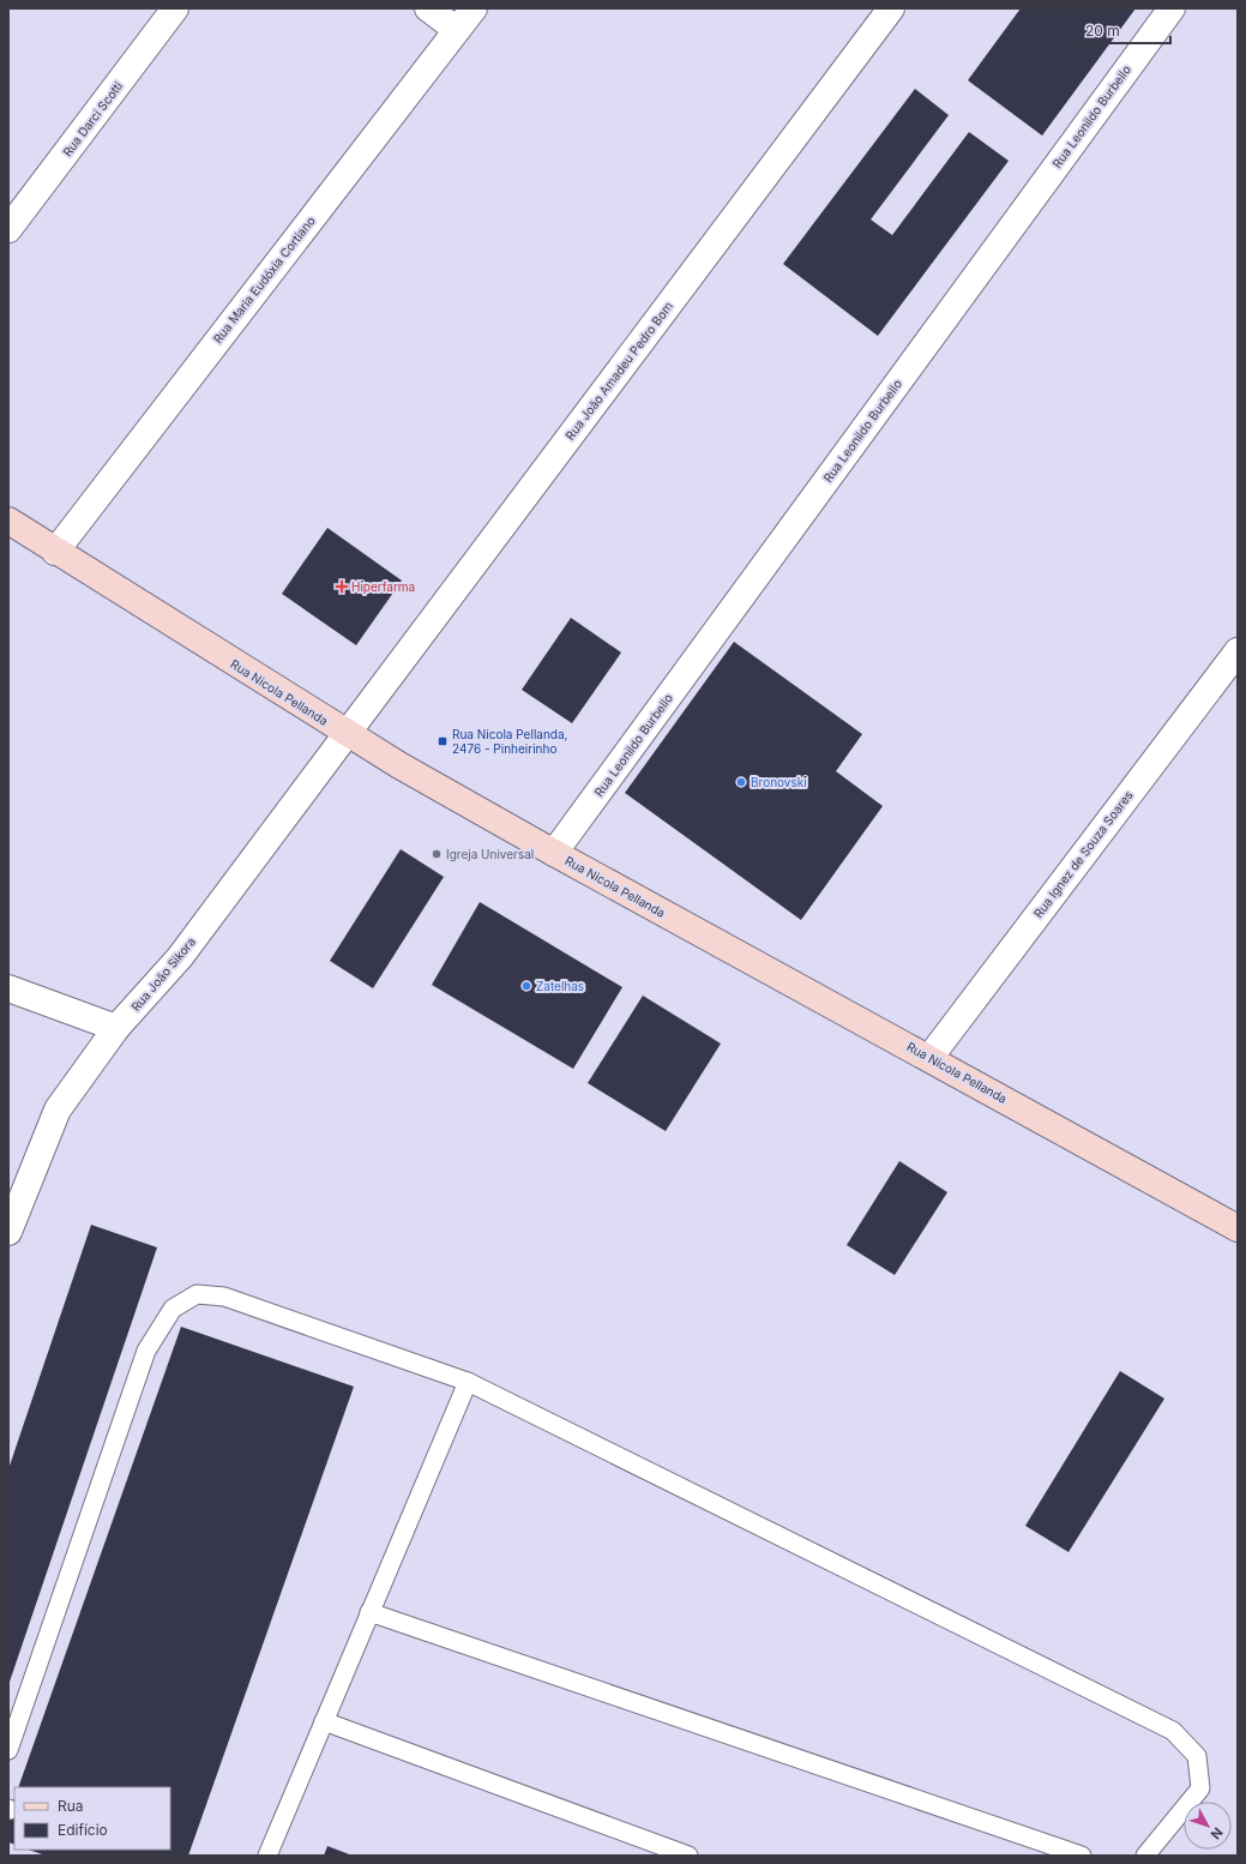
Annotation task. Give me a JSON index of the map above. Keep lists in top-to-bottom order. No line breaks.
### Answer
{"streets":{"main road":["Rua Nicola Pellanda"],"street":["Rua Leonildo Burbello","Rua Darci Scotti","Rua Maria Eudóxia Cortiano","Rua João Amadeu Pedro Bom","Rua Ignez de Souza Soares","Rua João Sikora"]},"crossings":[["Rua Leonildo Burbello","Rua Nicola Pellanda"],["Rua Maria Eudóxia Cortiano","Rua Nicola Pellanda"],["Rua João Amadeu Pedro Bom","Rua Nicola Pellanda"],["Rua João Amadeu Pedro Bom","Rua João Sikora"],["Rua Nicola Pellanda","Rua Ignez de Souza Soares"],["Rua Nicola Pellanda","Rua João Sikora"]],"places":{"health":["Hiperfarma"],"transit":["Rua Nicola Pellanda, 2476 - Pinheirinho"],"other":["Bronovski","Igreja Universal","Zatelhas"]},"legend":["Rua","Edifício"],"scale_bar":"20 m","north":"bottom right"}
